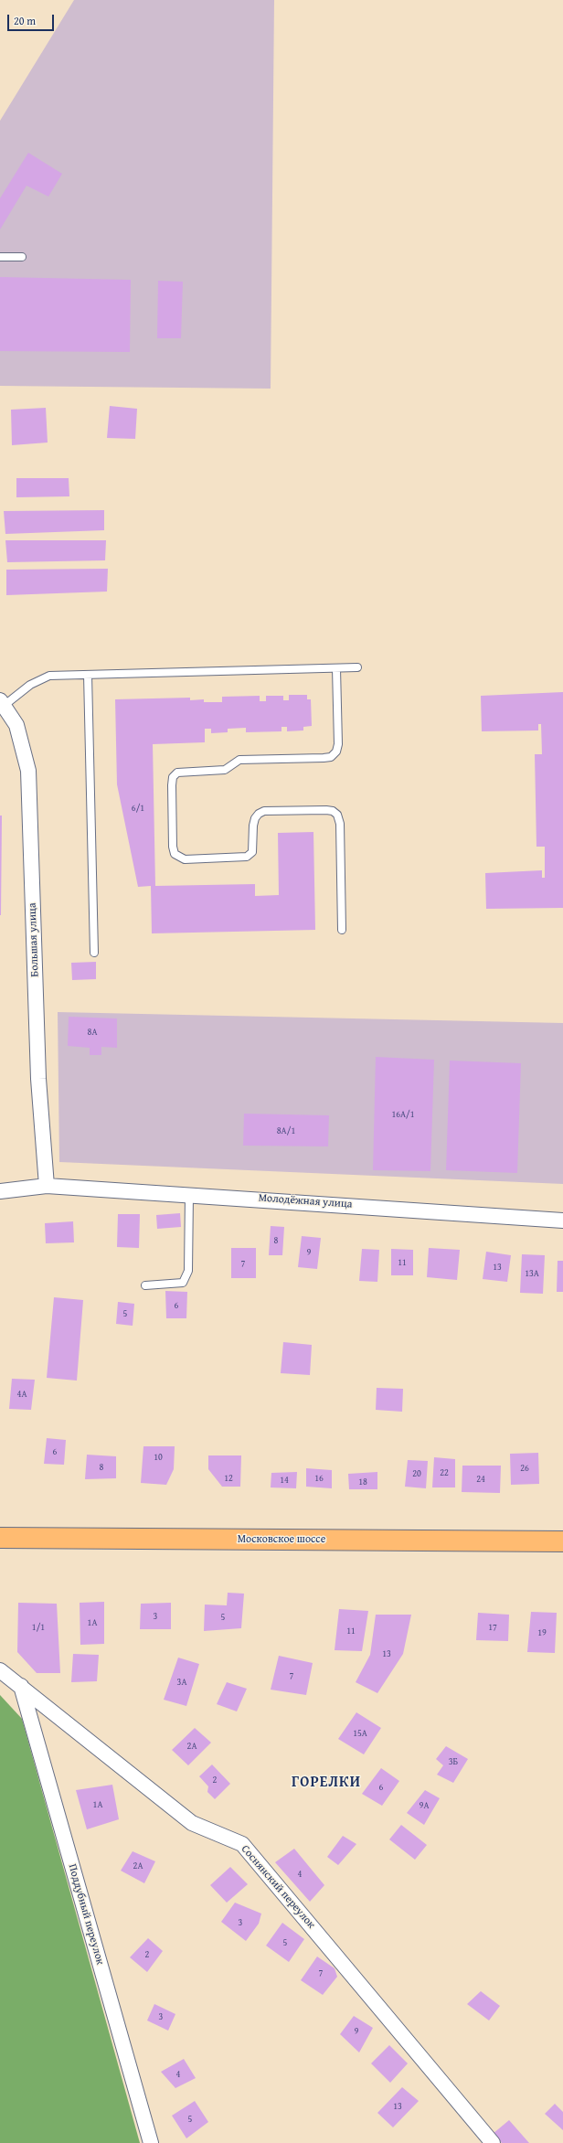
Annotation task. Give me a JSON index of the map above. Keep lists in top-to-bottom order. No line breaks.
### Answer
{"streets":{"main road":["Московское шоссе"],"street":["Большая улица","Молодёжная улица","Соснянский переулок","Поддубный переулок"]},"crossings":[["Большая улица","Молодёжная улица"],["Соснянский переулок","Поддубный переулок"]],"districts":["ГОРЕЛКИ"],"house_numbers":["6/1","8А","16A/1","8A/1","8","9","11","7","13","13А","6","5","4А","6","10","8","26","22","20","12","16","24","14","18","3","5","1А","1/1","17","11","19","13","7","3А","15А","2А","3Б","2","6","1А","9А","2А","4","3","5","2","7","3","9","4","13","5"],"scale_bar":"20 m"}
